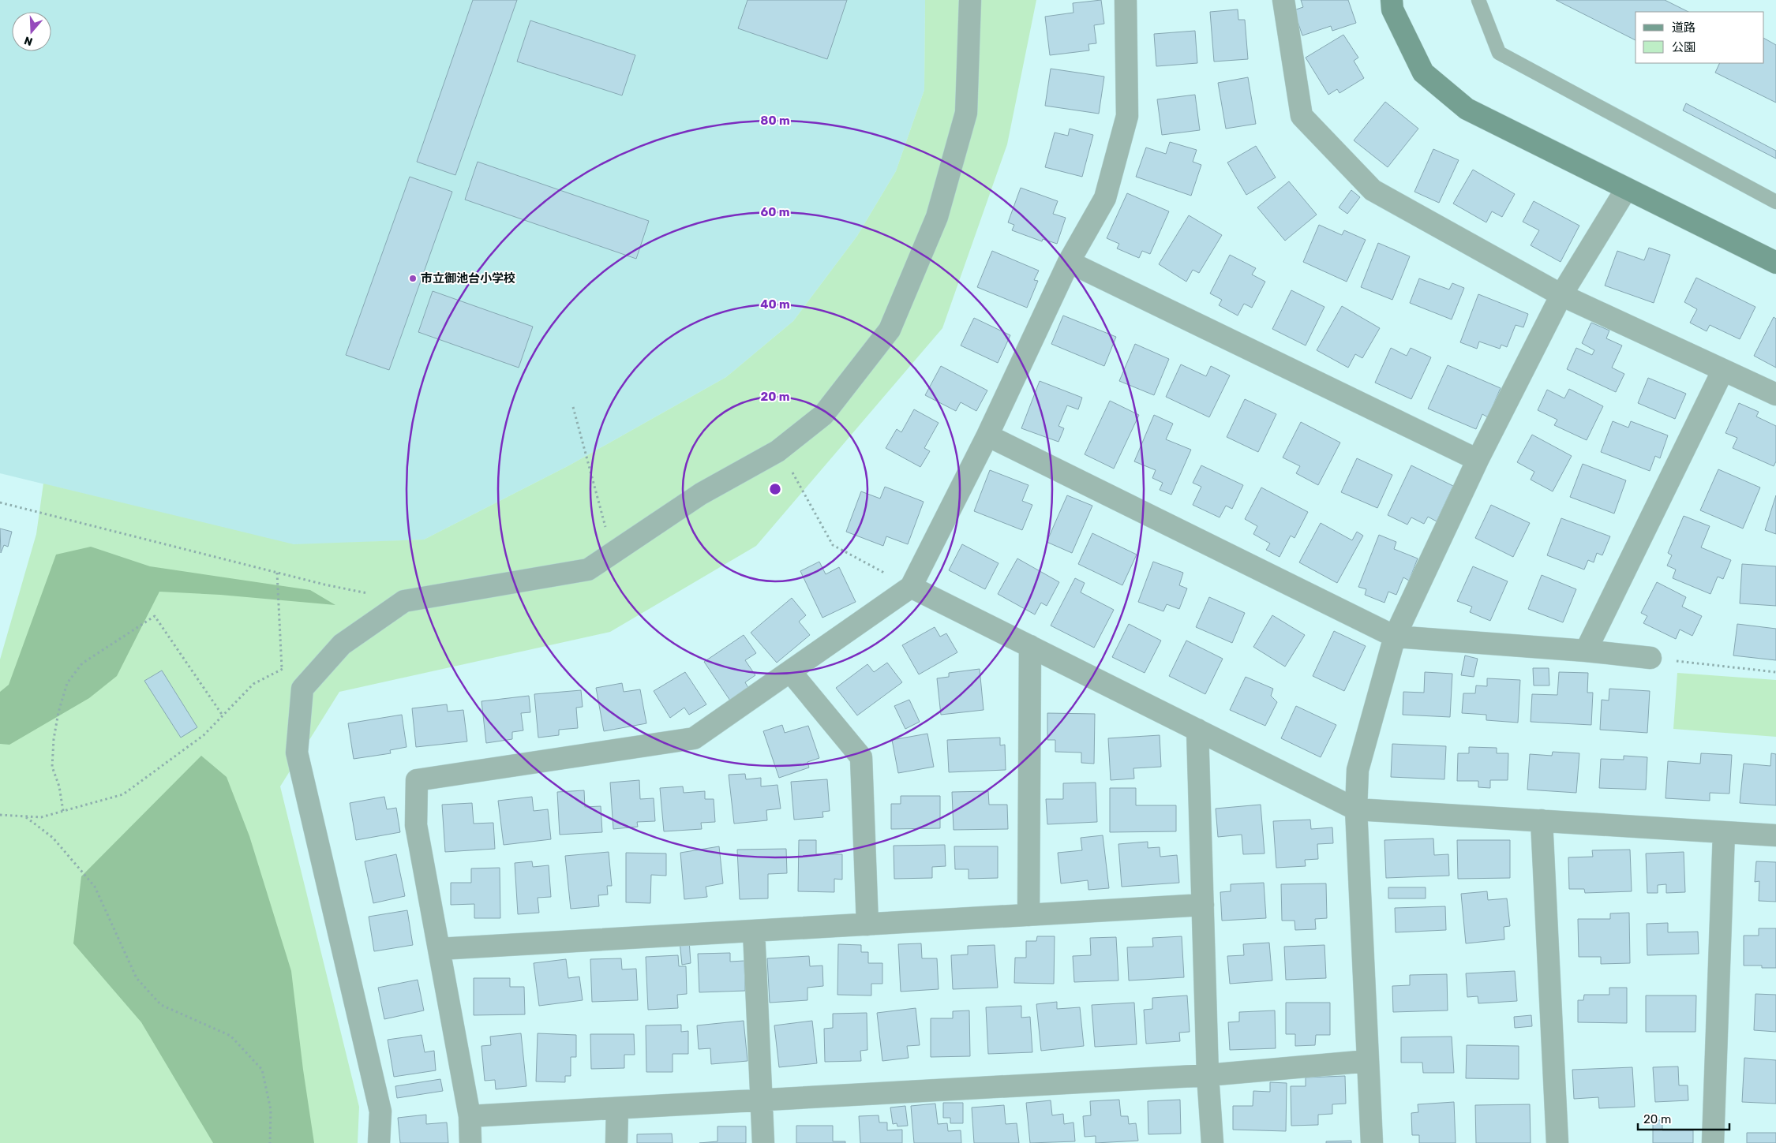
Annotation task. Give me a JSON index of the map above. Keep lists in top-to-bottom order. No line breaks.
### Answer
{"places":["市立御池台小学校"],"legend":["道路","公園"],"scale_bar":"20 m","north":"bottom","rings":["80 m","60 m","40 m","20 m"]}
